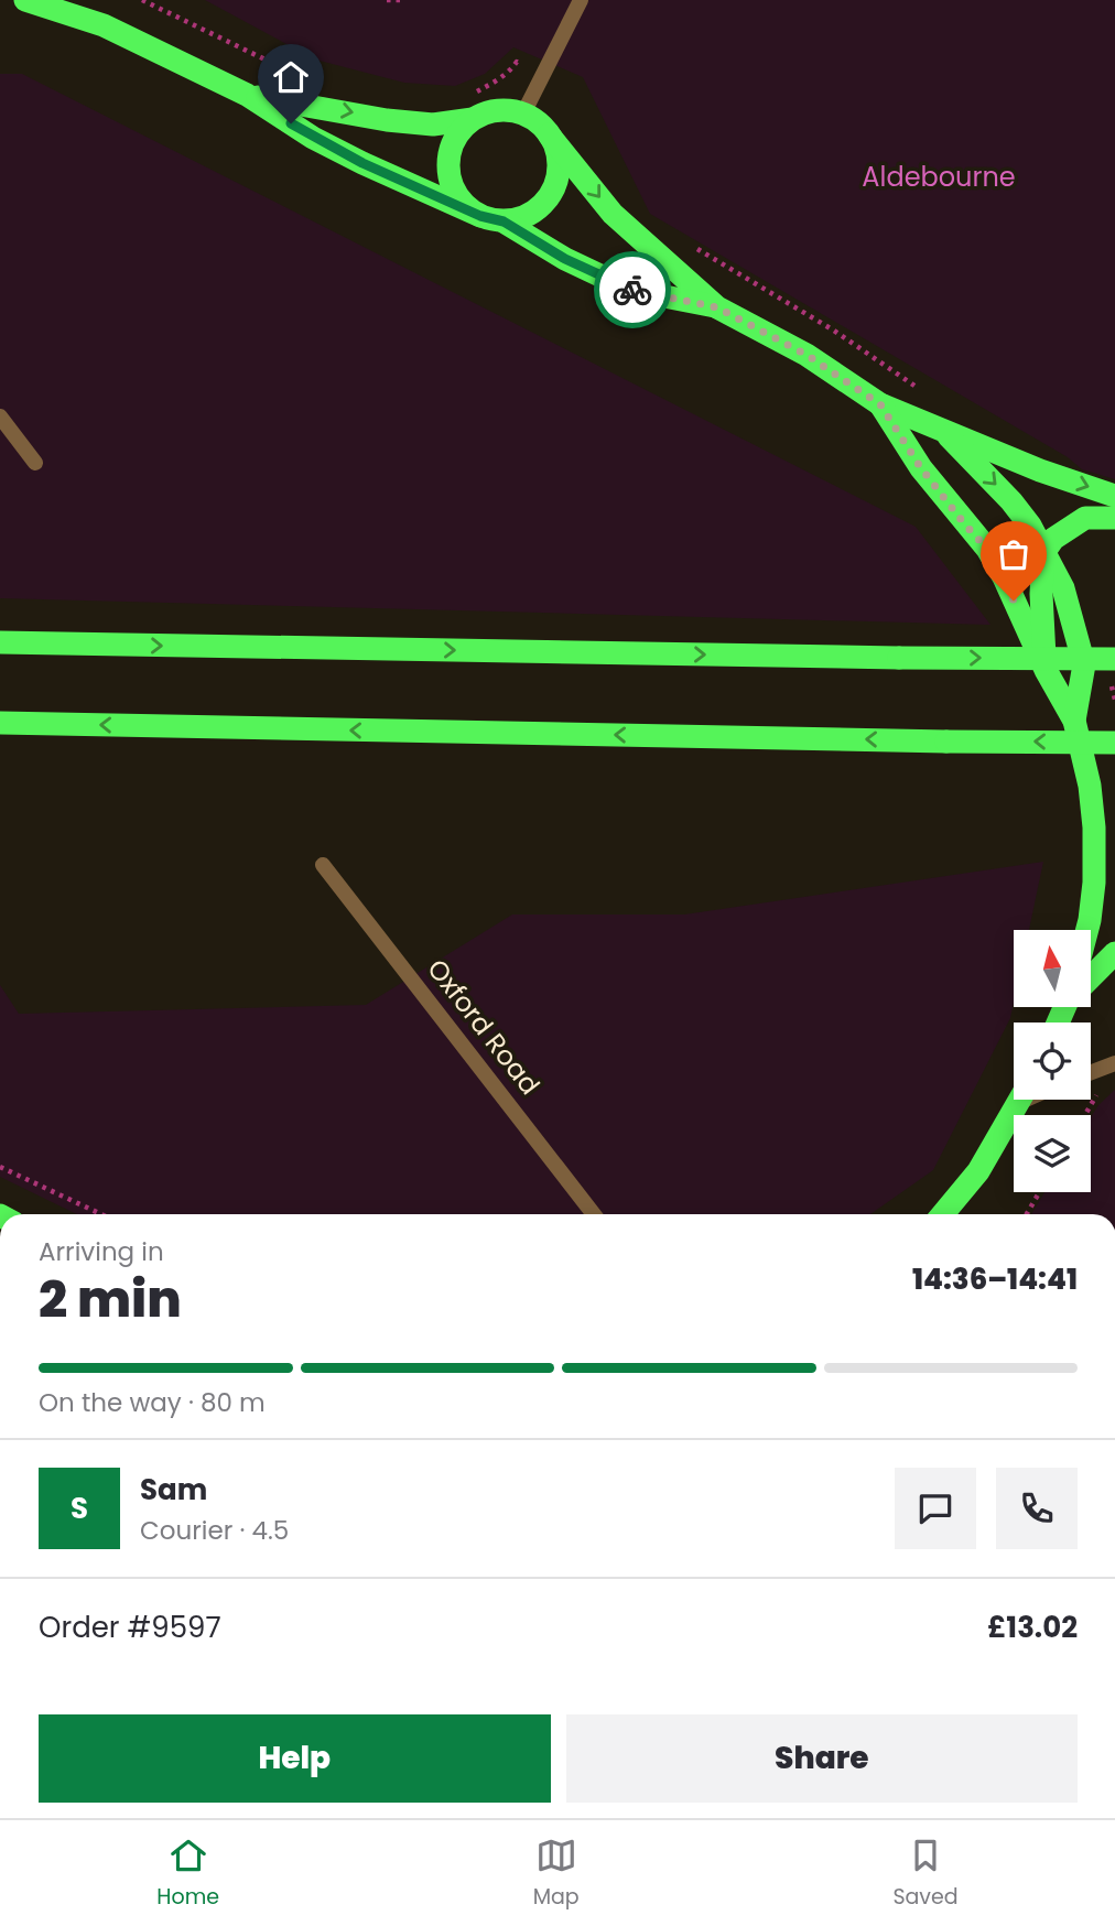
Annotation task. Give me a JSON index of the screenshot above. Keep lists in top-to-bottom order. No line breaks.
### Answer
{"streets":{"street":["Oxford Road"]},"parks":["Aldebourne"],"north":"top","page":{"heading":["2 min","Arriving in","14:36–14:41"],"panel":["Sam","Courier · 4.5","Order #9597","£13.02"],"bar":"On the way · 80 m","round":"S","buttons":["Help","Share"],"tabs":["Home","Map","Saved"]}}
